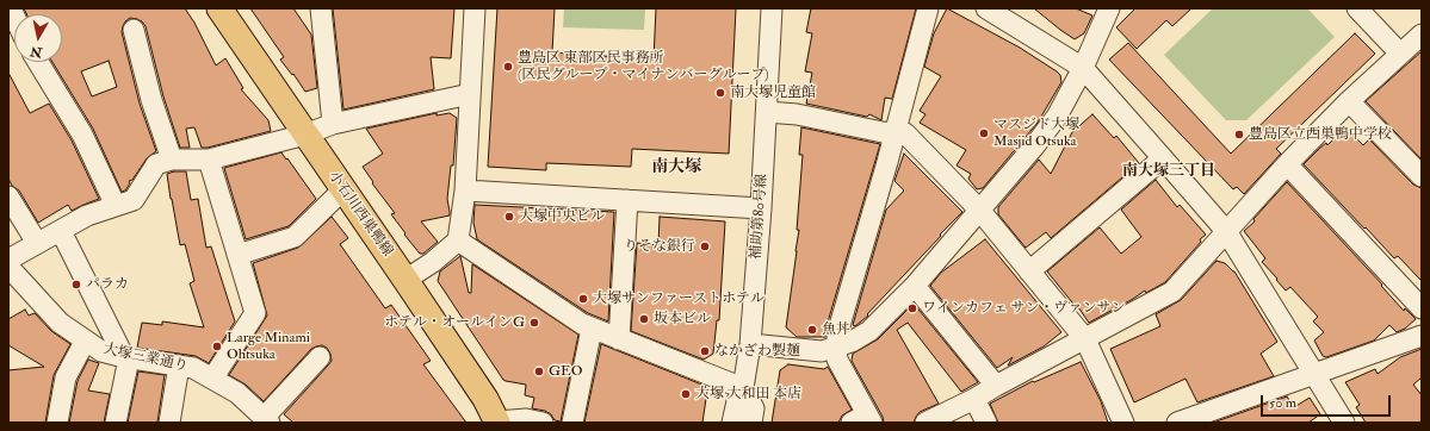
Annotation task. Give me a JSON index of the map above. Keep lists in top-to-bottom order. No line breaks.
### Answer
{"streets":{"main road":["小石川西巣鴨線"],"street":["補助第80号線","大塚三業通り"]},"districts":["南大塚","南大塚三丁目"],"places":["豊島区 東部区民事務所 (区民グループ・マイナンバーグループ)","南大塚児童館","マスジド大塚 Masjid Otsuka","豊島区立西巣鴨中学校","大塚中央ビル","りそな銀行","パラカ","大塚サンファーストホテル","ワインカフェ サン・ヴァンサン","坂本ビル","ホテル・オールインG","魚丼","Large Minami Ohtsuka","なかざわ製麺","GEO","大塚 大和田 本店"],"scale_bar":"50 m","north":"bottom"}
